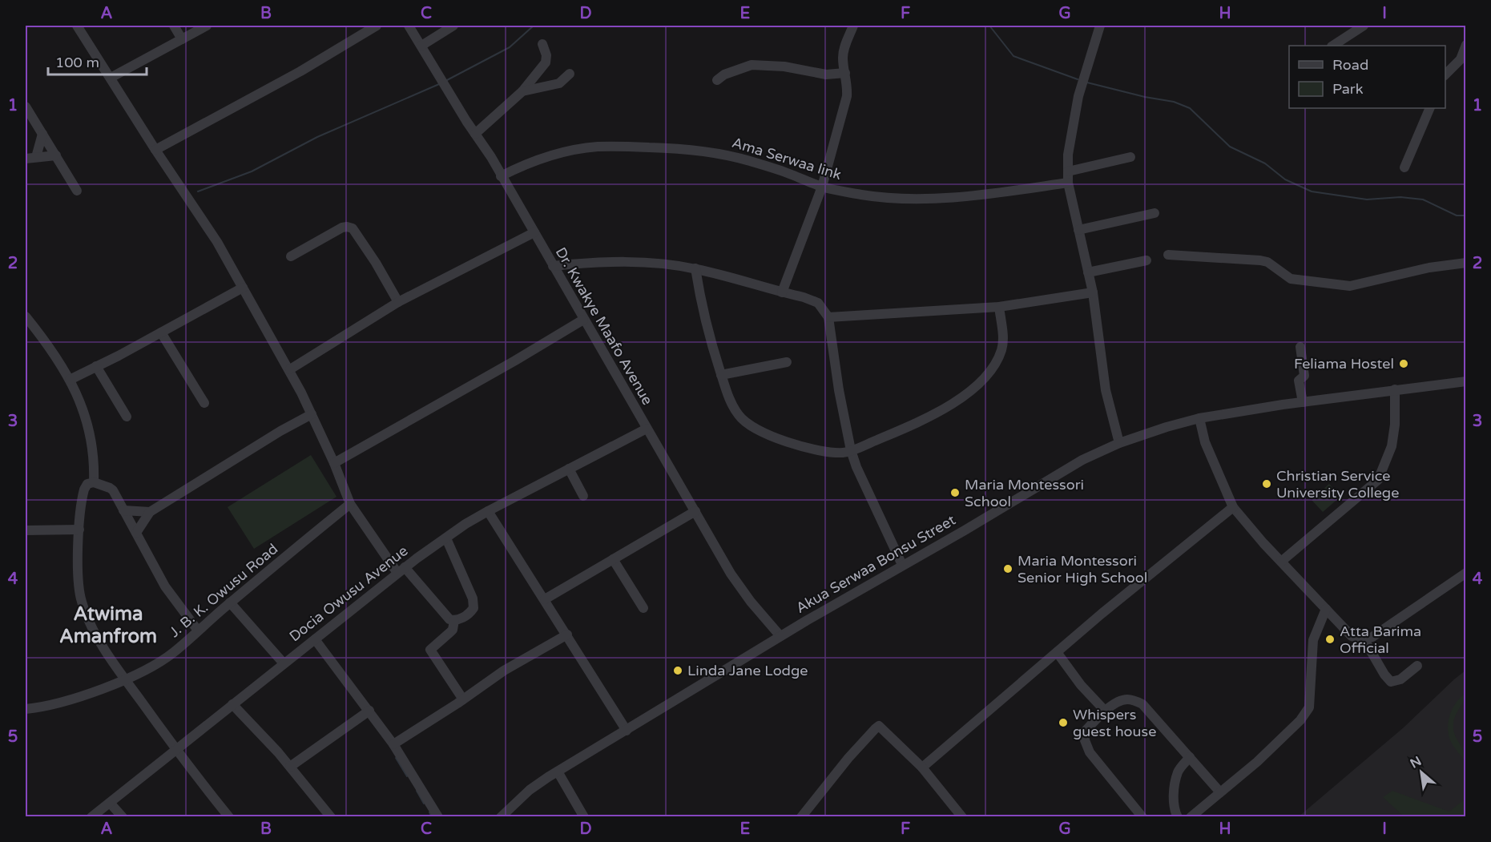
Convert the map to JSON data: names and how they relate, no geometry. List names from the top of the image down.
{
  "streets": {
    "street": [
      "Ama Serwaa link",
      "Dr. Kwakye Maafo Avenue",
      "Akua Serwaa Bonsu Street",
      "J. B. K. Owusu Road",
      "Docia Owusu Avenue"
    ]
  },
  "crossings": [
    ["Ama Serwaa link", "Dr. Kwakye Maafo Avenue"],
    ["Dr. Kwakye Maafo Avenue", "Akua Serwaa Bonsu Street"],
    ["Dr. Kwakye Maafo Avenue", "Docia Owusu Avenue"]
  ],
  "districts": ["Atwima Amanfrom"],
  "places": [
    "Feliama Hostel",
    "Christian Service University College",
    "Maria Montessori School",
    "Maria Montessori Senior High School",
    "Atta Barima Official",
    "Linda Jane Lodge",
    "Whispers guest house"
  ],
  "legend": ["Road", "Park"],
  "scale_bar": "100 m",
  "north": "top left",
  "grid": {
    "columns": [
      "A",
      "B",
      "C",
      "D",
      "E",
      "F",
      "G",
      "H",
      "I"
    ],
    "rows": [
      "1",
      "2",
      "3",
      "4",
      "5"
    ]
  }
}
